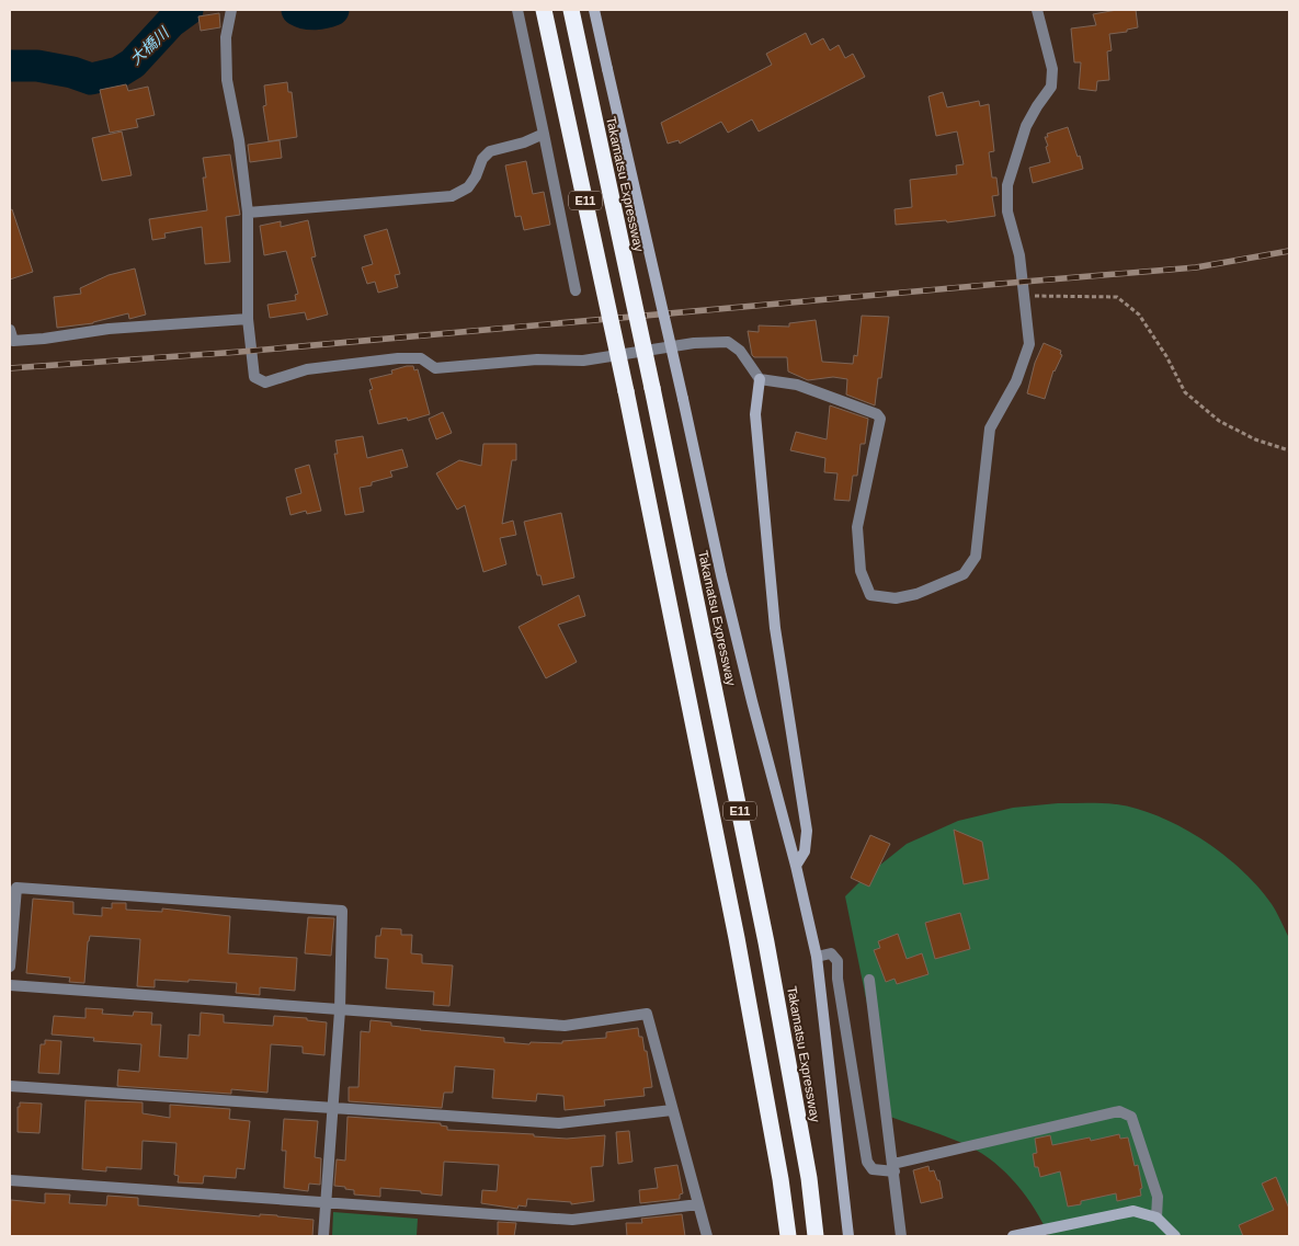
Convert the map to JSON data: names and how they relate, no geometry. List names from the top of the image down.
{
  "streets": {
    "highway": ["Takamatsu Expressway", "E11"]
  },
  "water": ["大橋川"]
}
